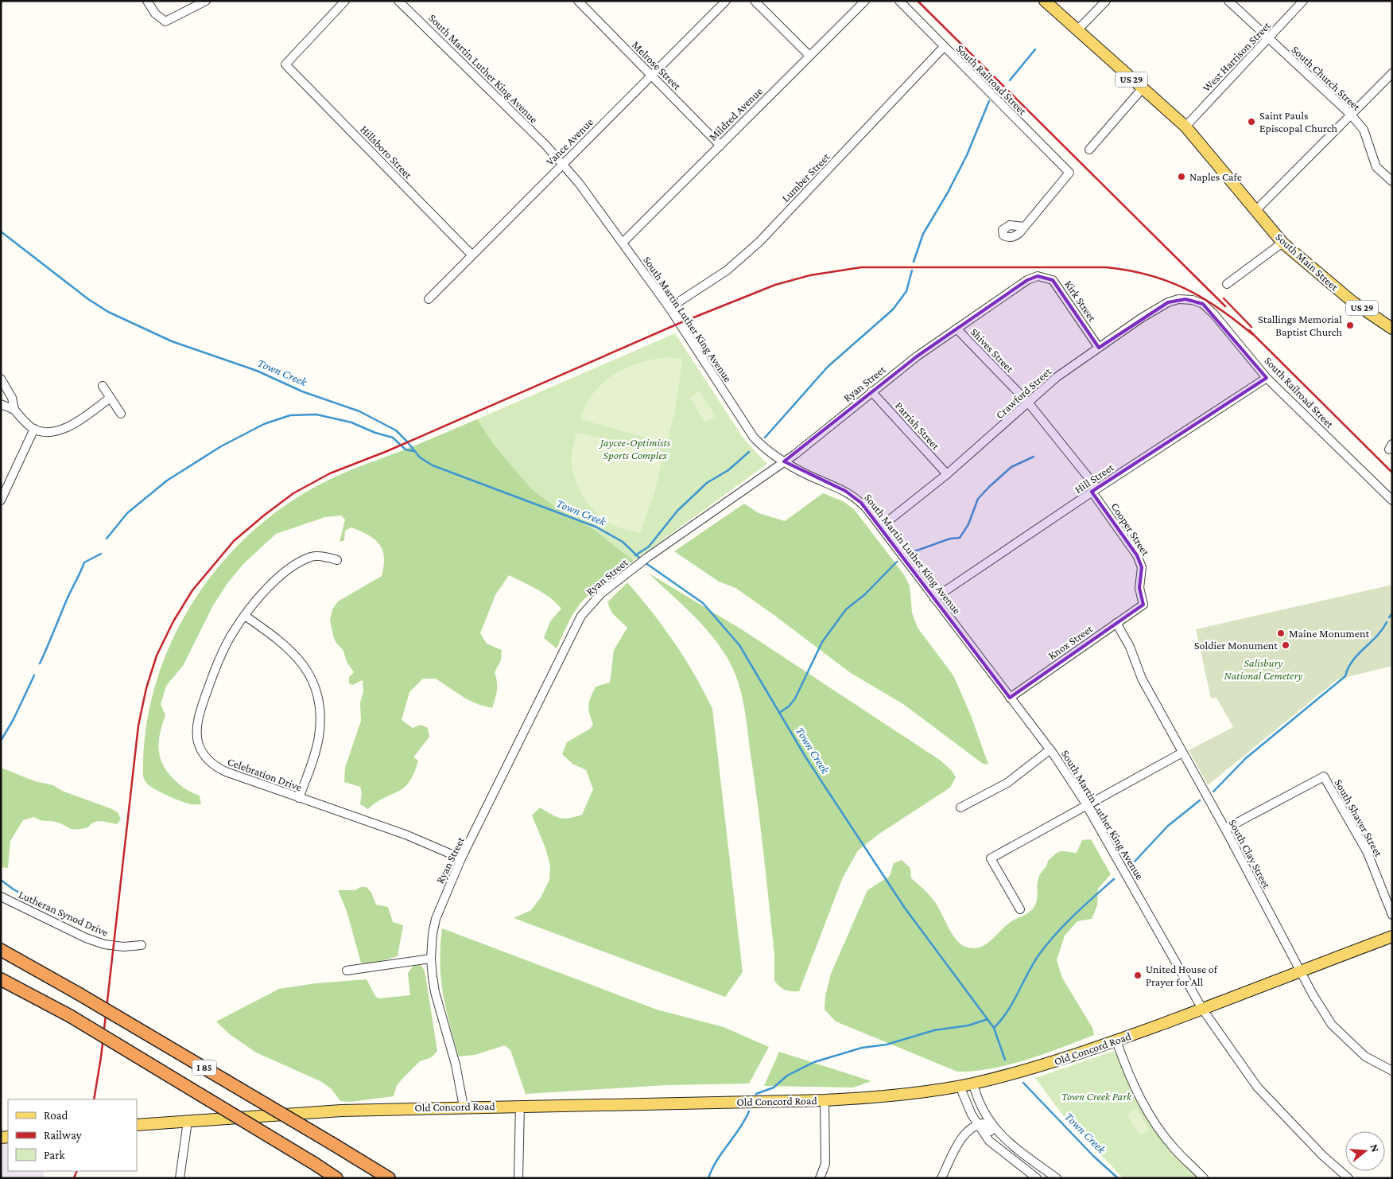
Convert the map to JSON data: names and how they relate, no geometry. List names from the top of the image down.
{
  "streets": {
    "highway": ["I 85"],
    "main road": ["US 29", "South Main Street", "Old Concord Road"],
    "street": [
      "West Harrison Street",
      "Melrose Street",
      "South Martin Luther King Avenue",
      "South Church Street",
      "South Railroad Street",
      "Mildred Avenue",
      "Vance Avenue",
      "Hillsboro Street",
      "Lumber Street",
      "Kirk Street",
      "Shives Street",
      "Ryan Street",
      "Crawford Street",
      "Parrish Street",
      "Hill Street",
      "Cooper Street",
      "Knox Street",
      "Celebration Drive",
      "South Shaver Street",
      "South Clay Street",
      "Lutheran Synod Drive"
    ]
  },
  "crossings": [
    ["West Harrison Street", "South Church Street"],
    ["West Harrison Street", "South Main Street"],
    ["Melrose Street", "Mildred Avenue"],
    ["Melrose Street", "Vance Avenue"],
    ["South Martin Luther King Avenue", "Mildred Avenue"],
    ["South Martin Luther King Avenue", "Vance Avenue"],
    ["South Martin Luther King Avenue", "Lumber Street"],
    ["South Martin Luther King Avenue", "Ryan Street"],
    ["South Martin Luther King Avenue", "Crawford Street"],
    ["South Martin Luther King Avenue", "Hill Street"],
    ["South Martin Luther King Avenue", "Knox Street"],
    ["South Martin Luther King Avenue", "Old Concord Road"],
    ["South Railroad Street", "Lumber Street"],
    ["South Railroad Street", "Crawford Street"],
    ["South Railroad Street", "Hill Street"],
    ["Vance Avenue", "Hillsboro Street"],
    ["Kirk Street", "Ryan Street"],
    ["Kirk Street", "Crawford Street"],
    ["Shives Street", "Ryan Street"],
    ["Shives Street", "Crawford Street"],
    ["Shives Street", "Cooper Street"],
    ["Ryan Street", "Parrish Street"],
    ["Ryan Street", "Celebration Drive"],
    ["Ryan Street", "Old Concord Road"],
    ["Crawford Street", "Parrish Street"],
    ["Crawford Street", "Cooper Street"],
    ["Hill Street", "Cooper Street"],
    ["Cooper Street", "Knox Street"],
    ["Knox Street", "South Clay Street"],
    ["South Shaver Street", "South Clay Street"],
    ["South Clay Street", "Old Concord Road"]
  ],
  "water": ["Town Creek"],
  "parks": ["Jaycee-Optimists Sports Complex", "Salisbury National Cemetery", "Town Creek Park"],
  "places": [
    "Saint Pauls Episcopal Church",
    "Naples Cafe",
    "Stallings Memorial Baptist Church",
    "Maine Monument",
    "Soldier Monument",
    "United House of Prayer for All"
  ],
  "legend": ["Road", "Railway", "Park"],
  "north": "right"
}
